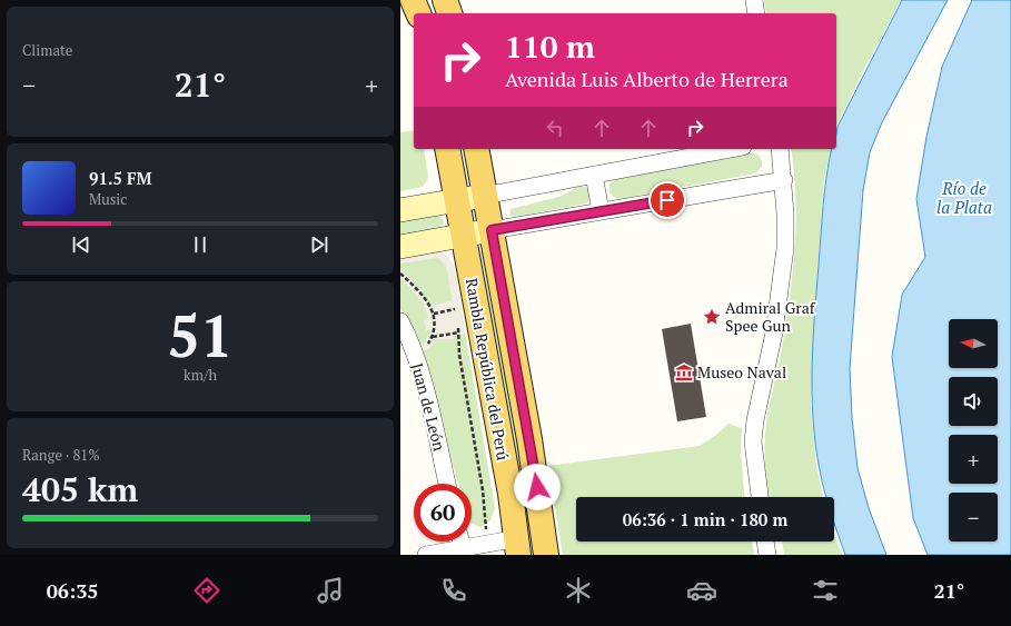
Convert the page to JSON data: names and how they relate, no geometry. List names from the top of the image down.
{
  "streets": {
    "main road": ["Rambla República del Perú"],
    "street": ["Juan de León"]
  },
  "water": ["Río de la Plata"],
  "places": {
    "place": ["Admiral Graf Spee Gun"],
    "museum": ["Museo Naval"]
  },
  "north": "left",
  "page": {
    "tile": [
      "Climate",
      ["51", "km/h"],
      ["Range · 81%", "405 km"]
    ],
    "turn": ["110 m", "Avenida Luis Alberto de Herrera"],
    "heat": ["−", "21°", "+"],
    "song": ["91.5 FM", "Music"],
    "map_buttons": ["+", "−"],
    "limit": "60",
    "trip": "06:36 · 1 min · 180 m",
    "tabs": ["06:35", "21°"]
  }
}
